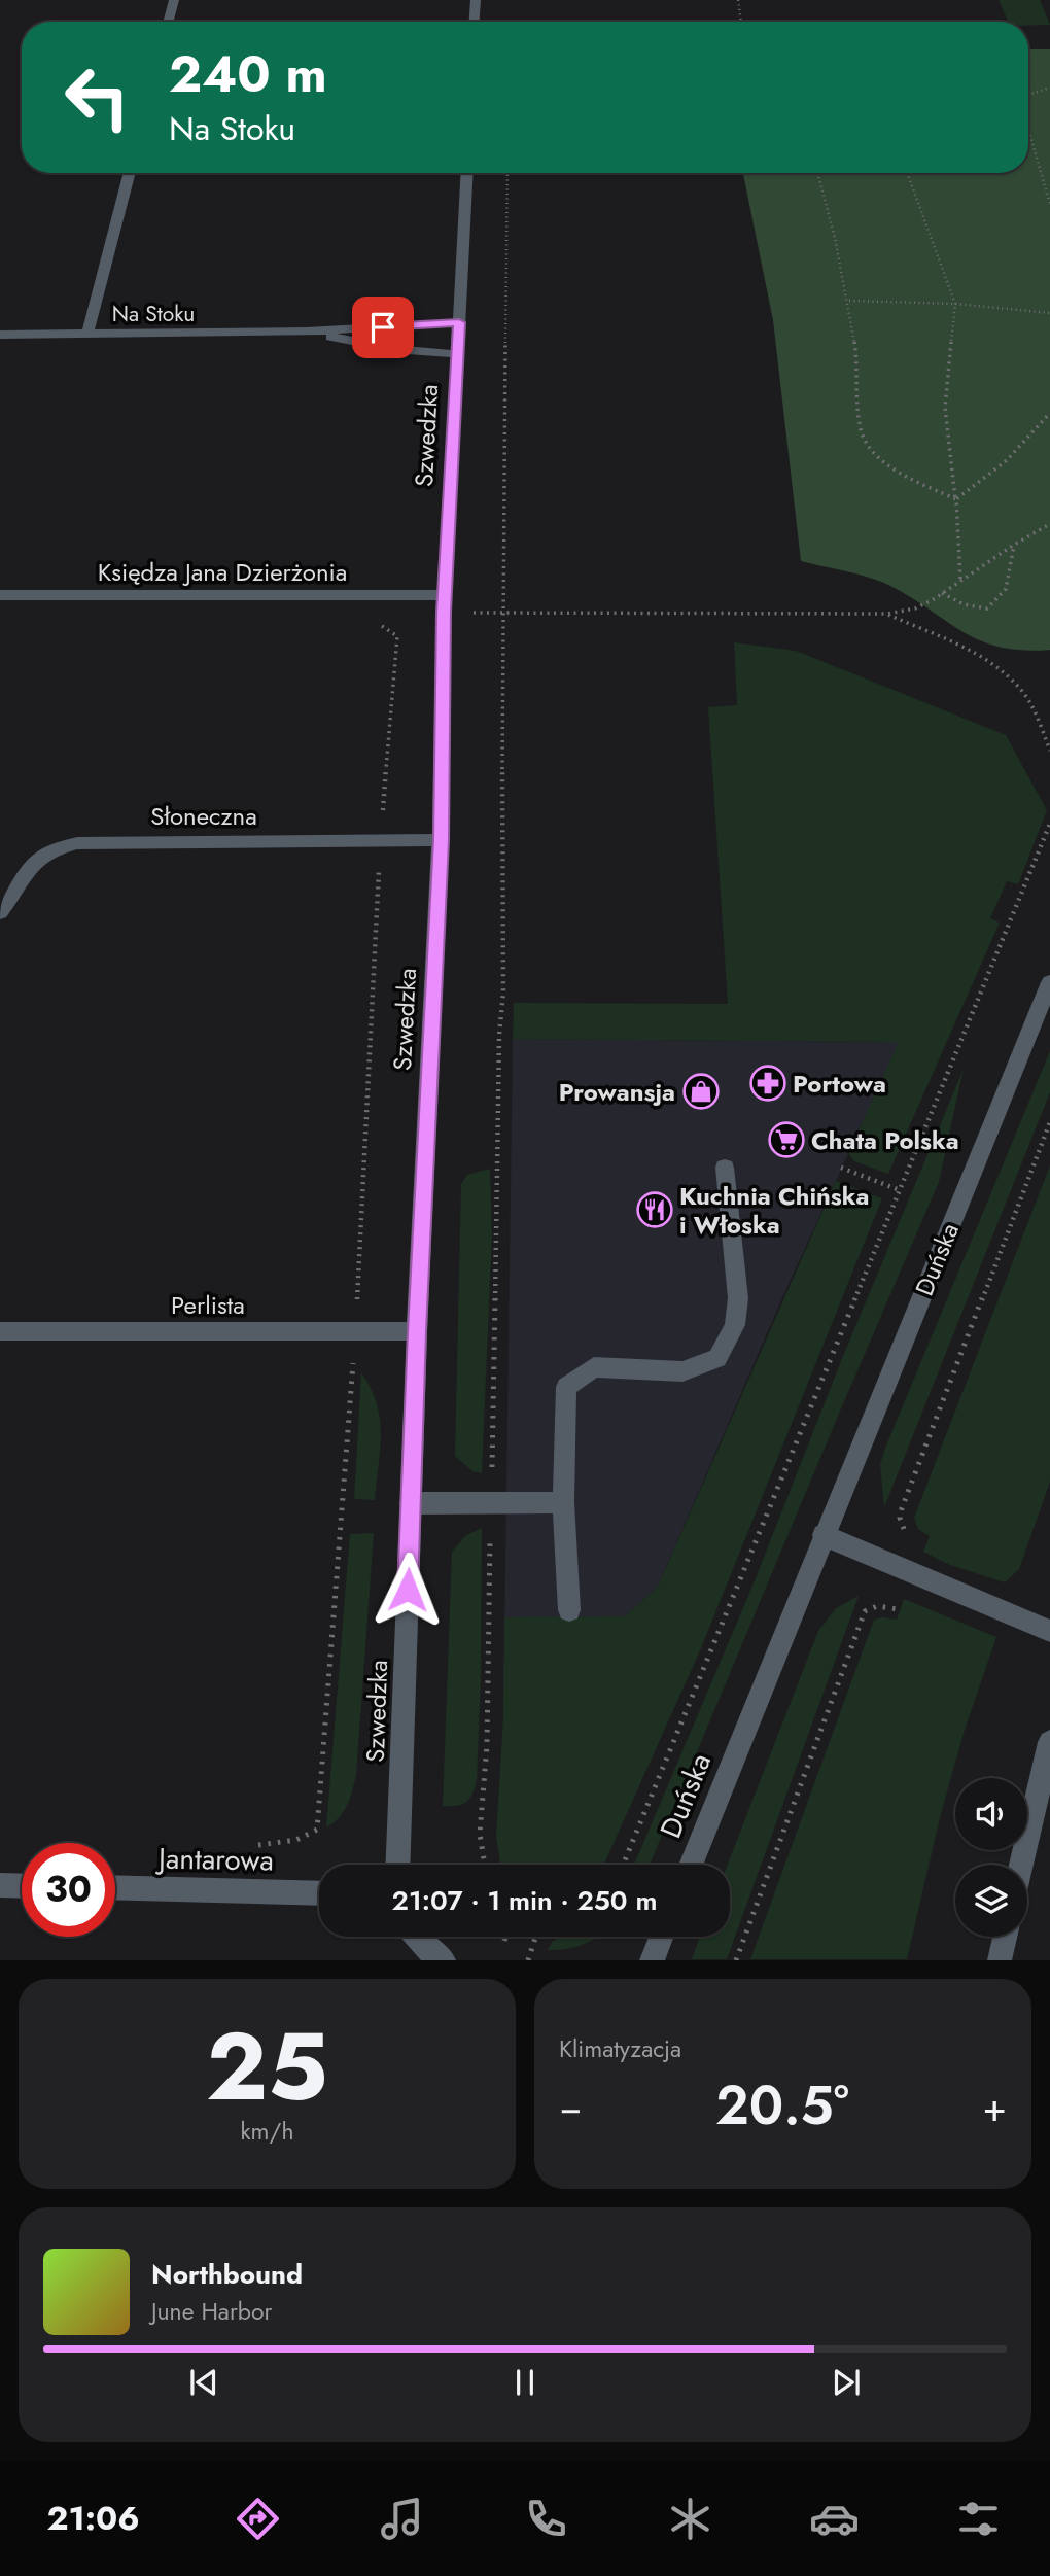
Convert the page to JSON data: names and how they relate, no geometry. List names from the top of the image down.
{
  "streets": {
    "street": [
      "Na Stoku",
      "Szwedzka",
      "Księdza Jana Dzierżonia",
      "Słoneczna",
      "Duńska",
      "Perlista",
      "Jantarowa"
    ]
  },
  "crossings": [
    ["Na Stoku", "Szwedzka"],
    ["Szwedzka", "Księdza Jana Dzierżonia"],
    ["Szwedzka", "Słoneczna"],
    ["Szwedzka", "Perlista"]
  ],
  "places": {
    "pharmacy": ["Portowa"],
    "shop": ["Prowansja"],
    "supermarket": ["Chata Polska"],
    "restaurant": ["Kuchnia Chińska i Włoska"]
  },
  "page": {
    "turn": ["240 m", "Na Stoku"],
    "limit": "30",
    "trip": "21:07 · 1 min · 250 m",
    "tile": [
      ["25", "km/h"],
      "Klimatyzacja"
    ],
    "heat": ["−", "20.5°", "+"],
    "song": ["Northbound", "June Harbor"],
    "tabs": "21:06"
  }
}
